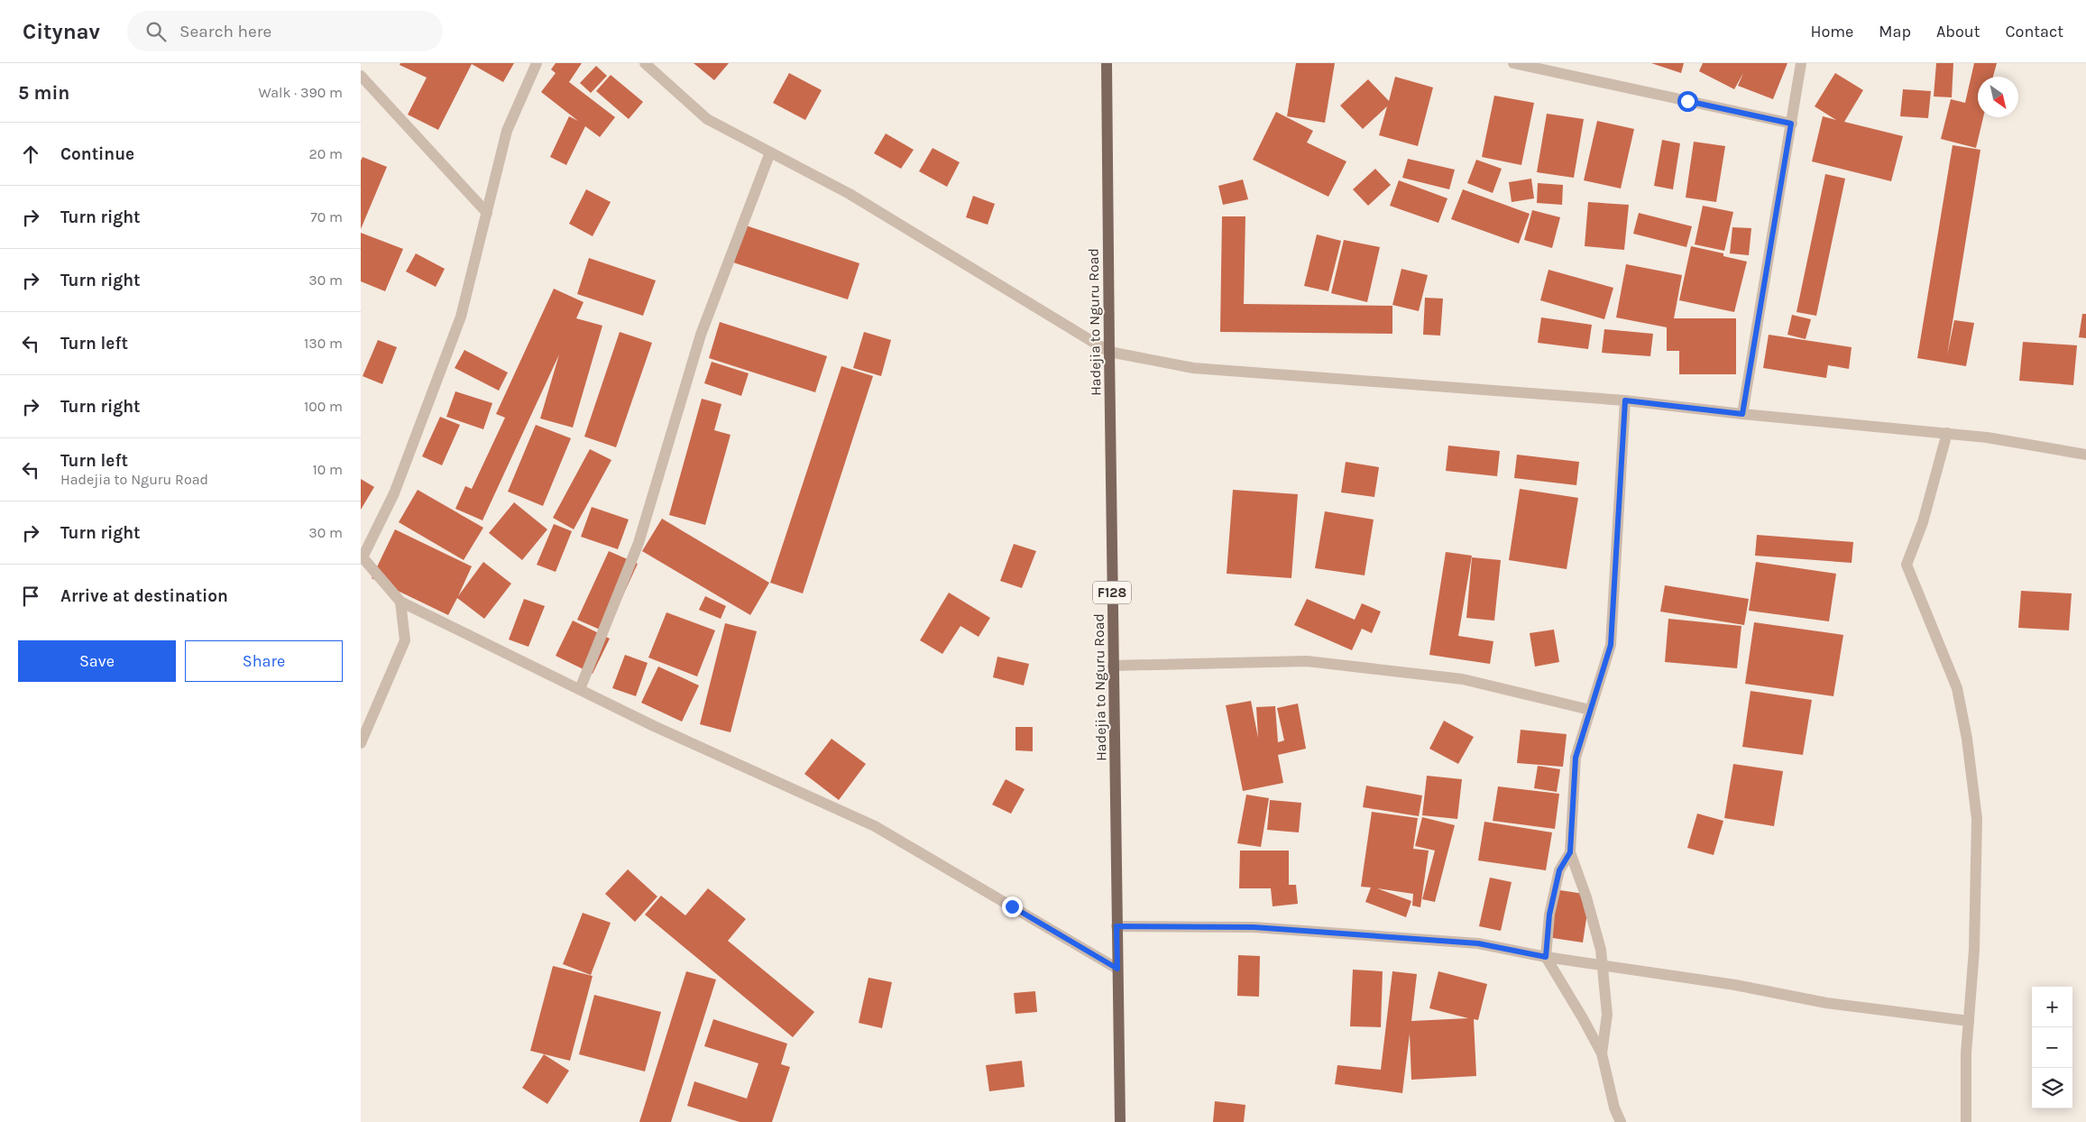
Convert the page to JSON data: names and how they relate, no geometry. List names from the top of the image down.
{
  "streets": {
    "main road": ["Hadejia to Nguru Road", "F128"]
  },
  "north": "bottom right",
  "page": {
    "header": "Citynav",
    "search": "Search here",
    "nav": [
      "Home",
      "Map",
      "About",
      "Contact"
    ],
    "heading": ["5 min", "Walk · 390 m"],
    "list": [
      ["Continue", "20 m"],
      ["Turn right", "70 m"],
      ["Turn right", "30 m"],
      ["Turn left", "130 m"],
      ["Turn right", "100 m"],
      ["Turn left", "Hadejia to Nguru Road", "10 m"],
      ["Turn right", "30 m"],
      "Arrive at destination"
    ],
    "buttons": ["Save", "Share"],
    "map_buttons": ["+", "−"]
  }
}
